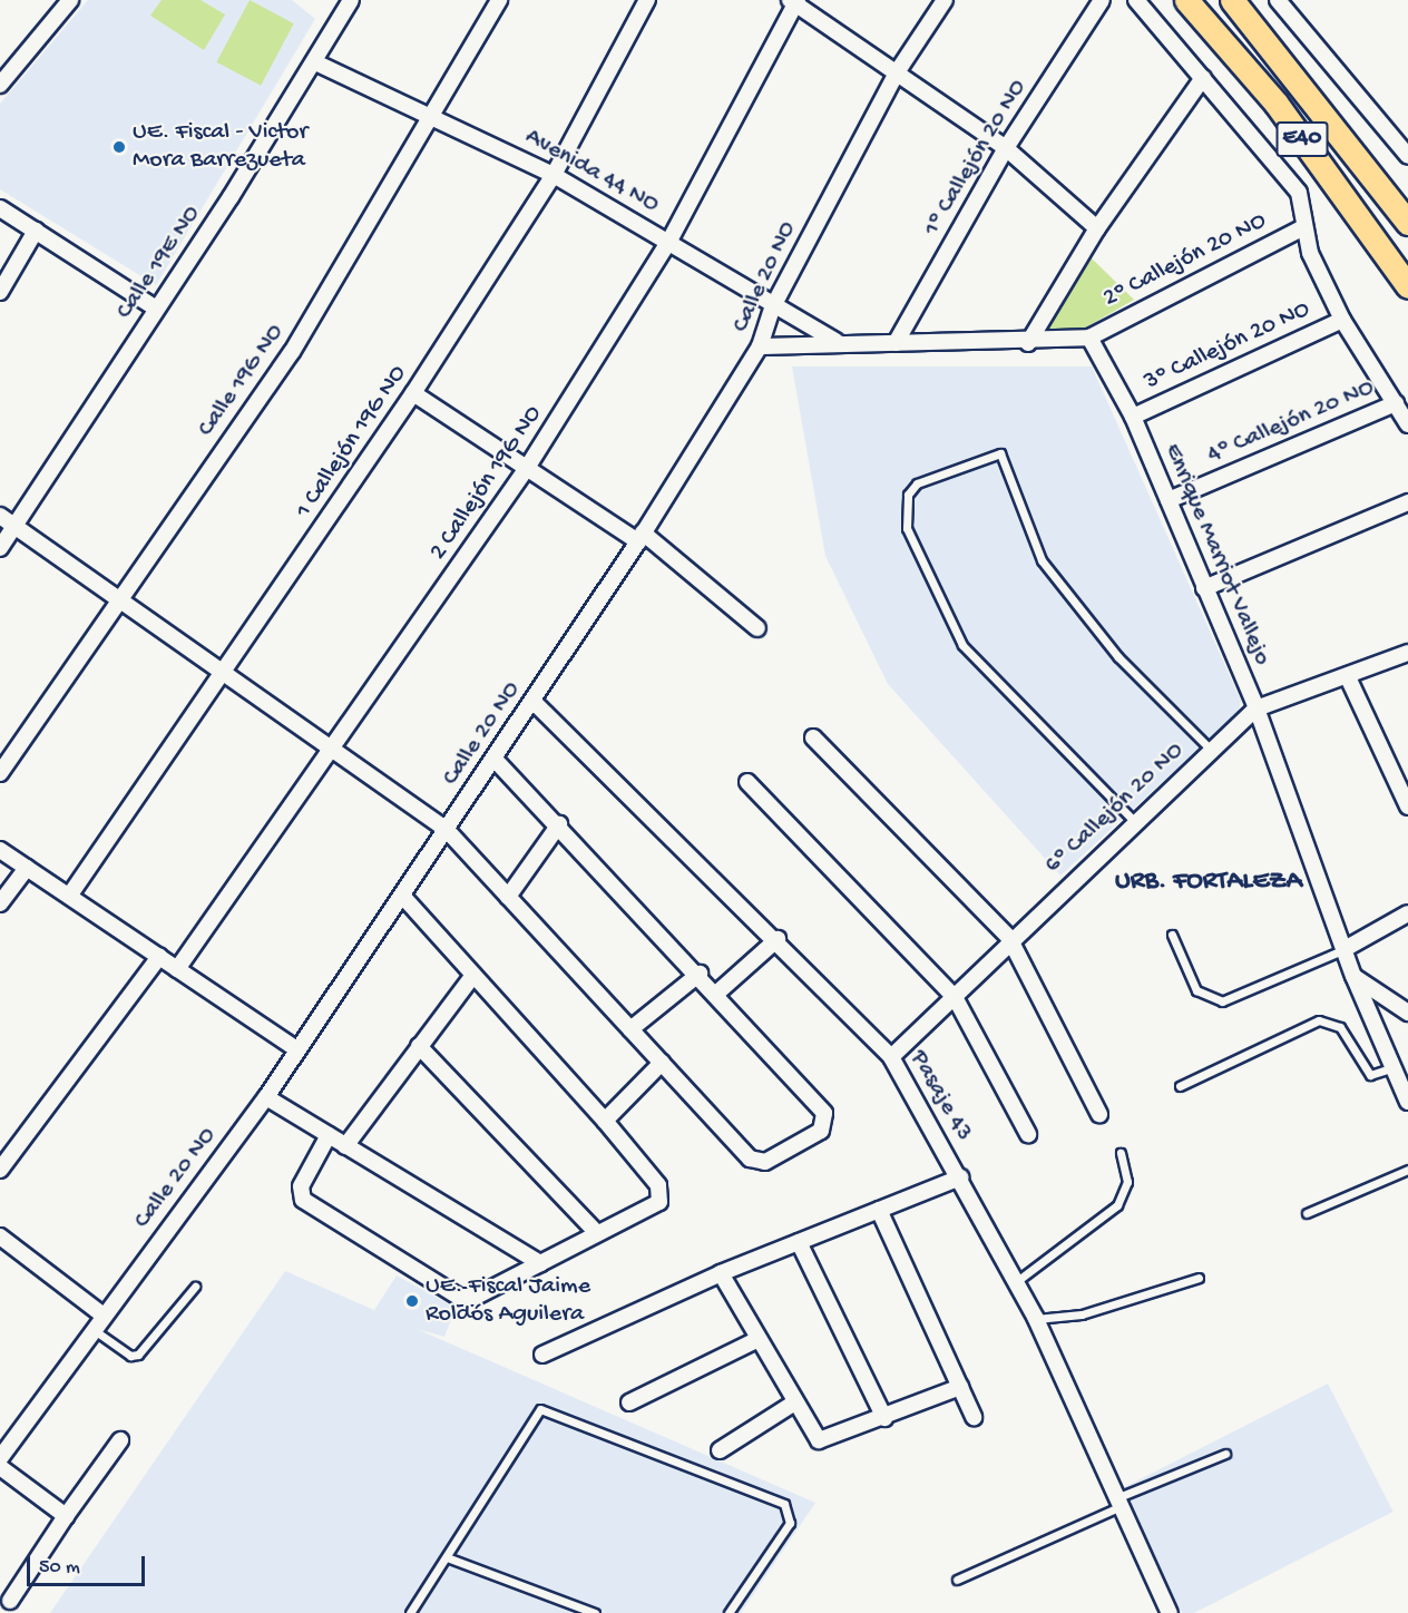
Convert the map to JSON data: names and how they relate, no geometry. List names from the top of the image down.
{
  "streets": {
    "highway": ["E40"],
    "street": [
      "1º Callejón 20 NO",
      "Avenida 44 NO",
      "2º Callejón 20 NO",
      "Calle 19E NO",
      "Calle 20 NO",
      "3º Callejón 20 NO",
      "Calle 19G NO",
      "4º Callejón 20 NO",
      "1 Callejón 19G NO",
      "2 Callejón 19G NO",
      "Enrique Marriot Vallejo",
      "6º Callejón 20 NO",
      "Pasaje 43"
    ]
  },
  "crossings": [
    ["Avenida 44 NO", "Calle 19E NO"],
    ["Avenida 44 NO", "Calle 20 NO"],
    ["Avenida 44 NO", "Calle 19G NO"],
    ["Avenida 44 NO", "1 Callejón 19G NO"],
    ["Avenida 44 NO", "2 Callejón 19G NO"],
    ["2º Callejón 20 NO", "Enrique Marriot Vallejo"],
    ["Calle 20 NO", "Pasaje 43"],
    ["3º Callejón 20 NO", "Enrique Marriot Vallejo"],
    ["4º Callejón 20 NO", "Enrique Marriot Vallejo"],
    ["Enrique Marriot Vallejo", "6º Callejón 20 NO"],
    ["6º Callejón 20 NO", "Pasaje 43"]
  ],
  "districts": ["URB. FORTALEZA"],
  "places": ["UE. Fiscal - Victor Mora Barrezueta", "UE. Fiscal Jaime Roldós Aguilera"],
  "scale_bar": "50 m"
}
